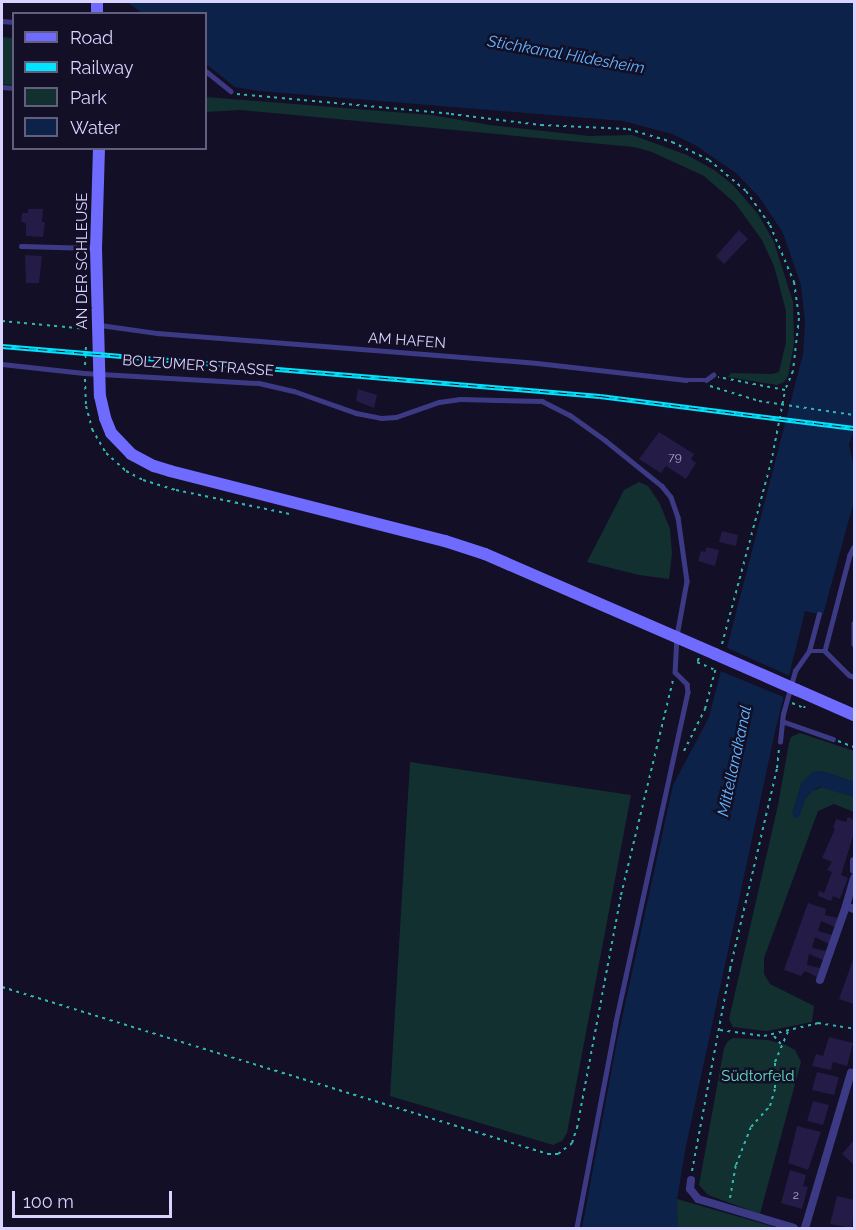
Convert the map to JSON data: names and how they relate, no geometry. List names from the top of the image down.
{
  "streets": {
    "main road": ["AN DER SCHLEUSE"],
    "lane": ["AM HAFEN", "BOLZUMER STRASSE"]
  },
  "crossings": [
    ["AN DER SCHLEUSE", "AM HAFEN"],
    ["AN DER SCHLEUSE", "BOLZUMER STRASSE"]
  ],
  "water": ["Stichkanal Hildesheim", "Mittellandkanal"],
  "parks": ["Südtorfeld"],
  "house_numbers": ["79", "2"],
  "legend": [
    "Road",
    "Railway",
    "Park",
    "Water"
  ],
  "scale_bar": "100 m"
}
